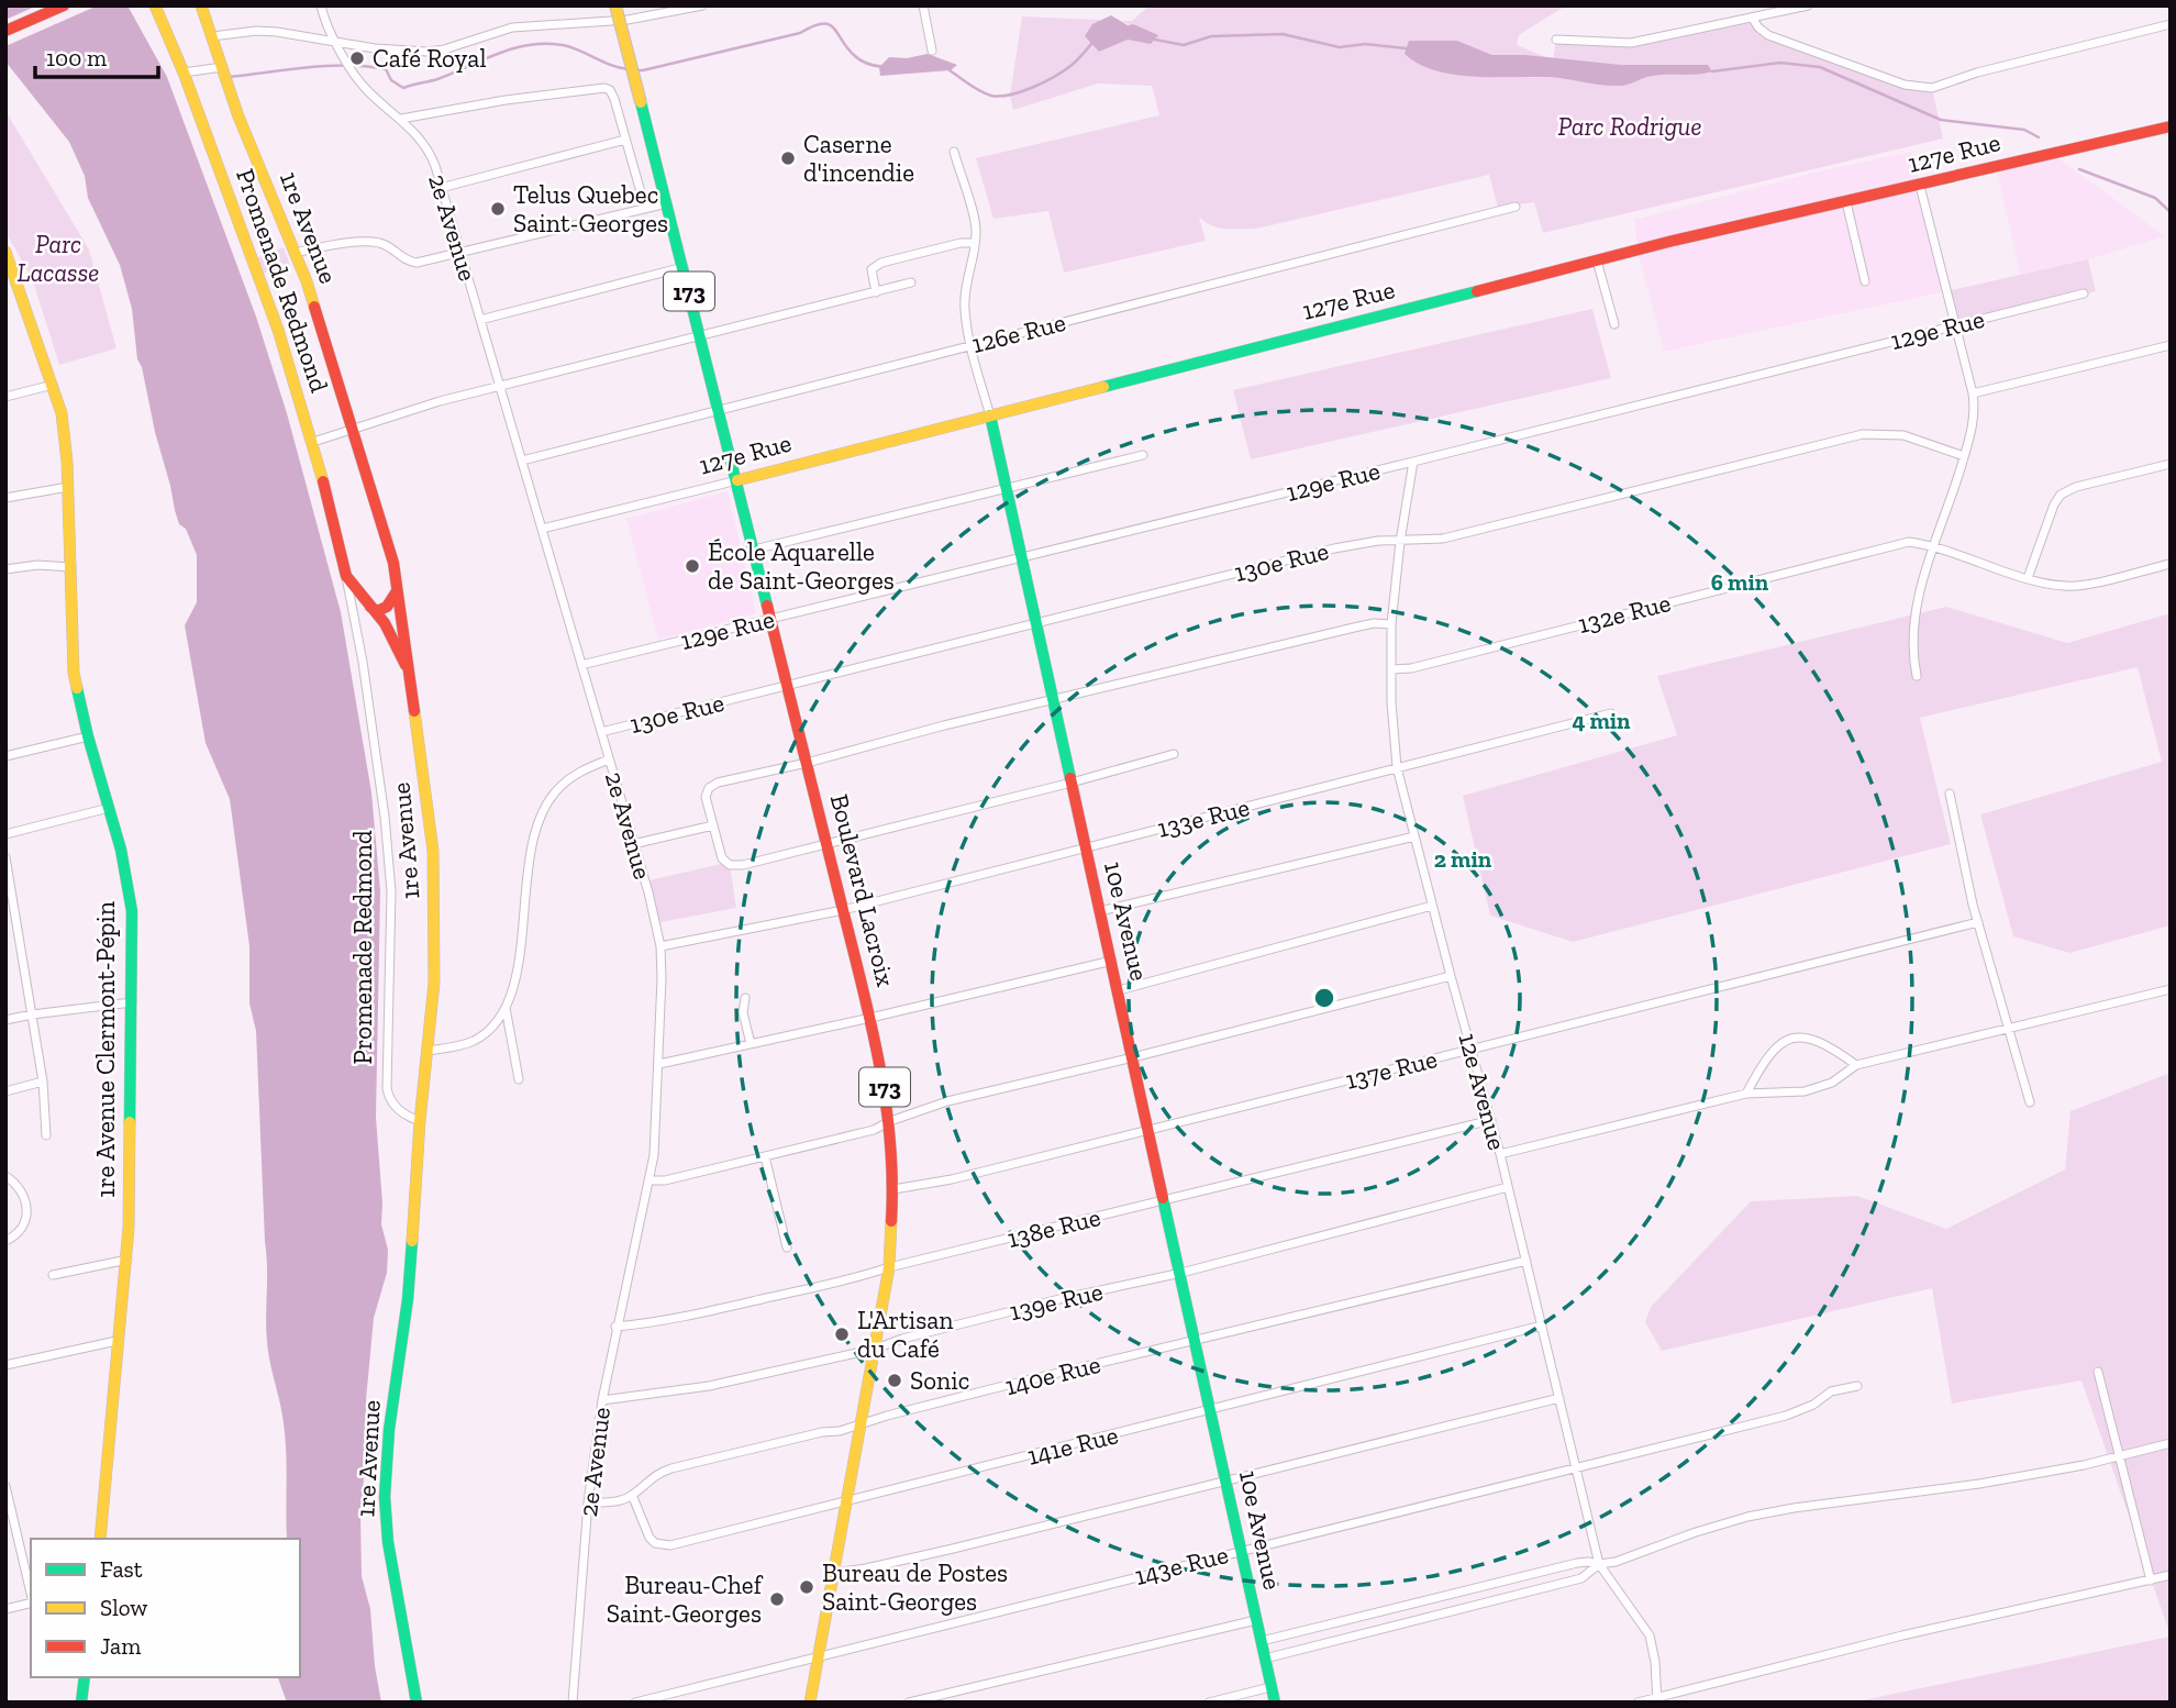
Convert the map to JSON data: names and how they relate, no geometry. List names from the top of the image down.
{
  "streets": {
    "street": [
      "127e Rue",
      "1re Avenue",
      "2e Avenue",
      "Promenade Redmond",
      "173",
      "129e Rue",
      "126e Rue",
      "130e Rue",
      "132e Rue",
      "133e Rue",
      "Boulevard Lacroix",
      "10e Avenue",
      "1re Avenue Clermont-Pépin",
      "137e Rue",
      "12e Avenue",
      "138e Rue",
      "139e Rue",
      "140e Rue",
      "141e Rue",
      "143e Rue"
    ]
  },
  "crossings": [
    ["127e Rue", "2e Avenue"],
    ["127e Rue", "Boulevard Lacroix"],
    ["127e Rue", "10e Avenue"],
    ["1re Avenue", "Promenade Redmond"],
    ["1re Avenue", "130e Rue"],
    ["2e Avenue", "129e Rue"],
    ["2e Avenue", "126e Rue"],
    ["2e Avenue", "130e Rue"],
    ["2e Avenue", "133e Rue"],
    ["2e Avenue", "138e Rue"],
    ["2e Avenue", "139e Rue"],
    ["2e Avenue", "140e Rue"],
    ["129e Rue", "Boulevard Lacroix"],
    ["129e Rue", "10e Avenue"],
    ["129e Rue", "12e Avenue"],
    ["126e Rue", "Boulevard Lacroix"],
    ["126e Rue", "10e Avenue"],
    ["130e Rue", "Boulevard Lacroix"],
    ["130e Rue", "10e Avenue"],
    ["130e Rue", "12e Avenue"],
    ["132e Rue", "12e Avenue"],
    ["133e Rue", "Boulevard Lacroix"],
    ["133e Rue", "10e Avenue"],
    ["133e Rue", "12e Avenue"],
    ["Boulevard Lacroix", "137e Rue"],
    ["Boulevard Lacroix", "138e Rue"],
    ["Boulevard Lacroix", "139e Rue"],
    ["Boulevard Lacroix", "140e Rue"],
    ["Boulevard Lacroix", "141e Rue"],
    ["Boulevard Lacroix", "143e Rue"],
    ["10e Avenue", "137e Rue"],
    ["10e Avenue", "138e Rue"],
    ["10e Avenue", "139e Rue"],
    ["10e Avenue", "140e Rue"],
    ["10e Avenue", "141e Rue"],
    ["10e Avenue", "143e Rue"],
    ["137e Rue", "12e Avenue"],
    ["12e Avenue", "138e Rue"],
    ["12e Avenue", "139e Rue"],
    ["12e Avenue", "140e Rue"],
    ["12e Avenue", "141e Rue"],
    ["12e Avenue", "143e Rue"],
    ["140e Rue", "141e Rue"]
  ],
  "parks": ["Parc Rodrigue", "Parc Lacasse"],
  "places": [
    "Café Royal",
    "Caserne d'incendie",
    "Telus Quebec Saint-Georges",
    "École Aquarelle de Saint-Georges",
    "L'Artisan du Café",
    "Sonic",
    "Bureau de Postes Saint-Georges",
    "Bureau-Chef Saint-Georges"
  ],
  "legend": ["Fast", "Slow", "Jam"],
  "scale_bar": "100 m",
  "rings": ["6 min", "4 min", "2 min"]
}
